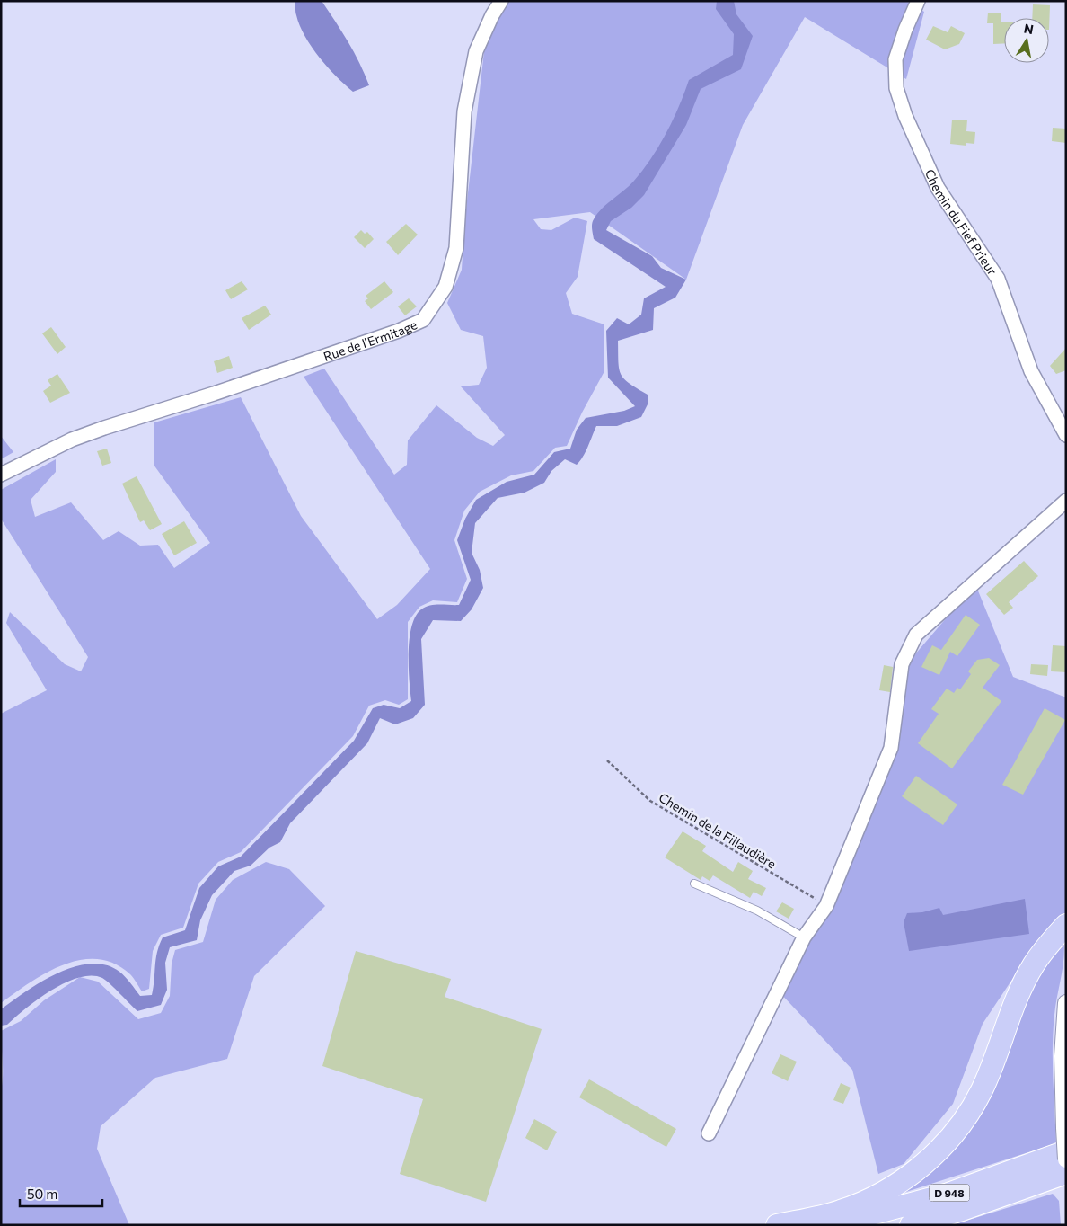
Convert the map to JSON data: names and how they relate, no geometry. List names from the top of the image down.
{
  "streets": {
    "highway": ["D 948"],
    "street": ["Chemin du Fief Prieur", "Rue de l'Ermitage"],
    "path": ["Chemin de la Fillaudière"]
  },
  "scale_bar": "50 m",
  "north": "top"
}
